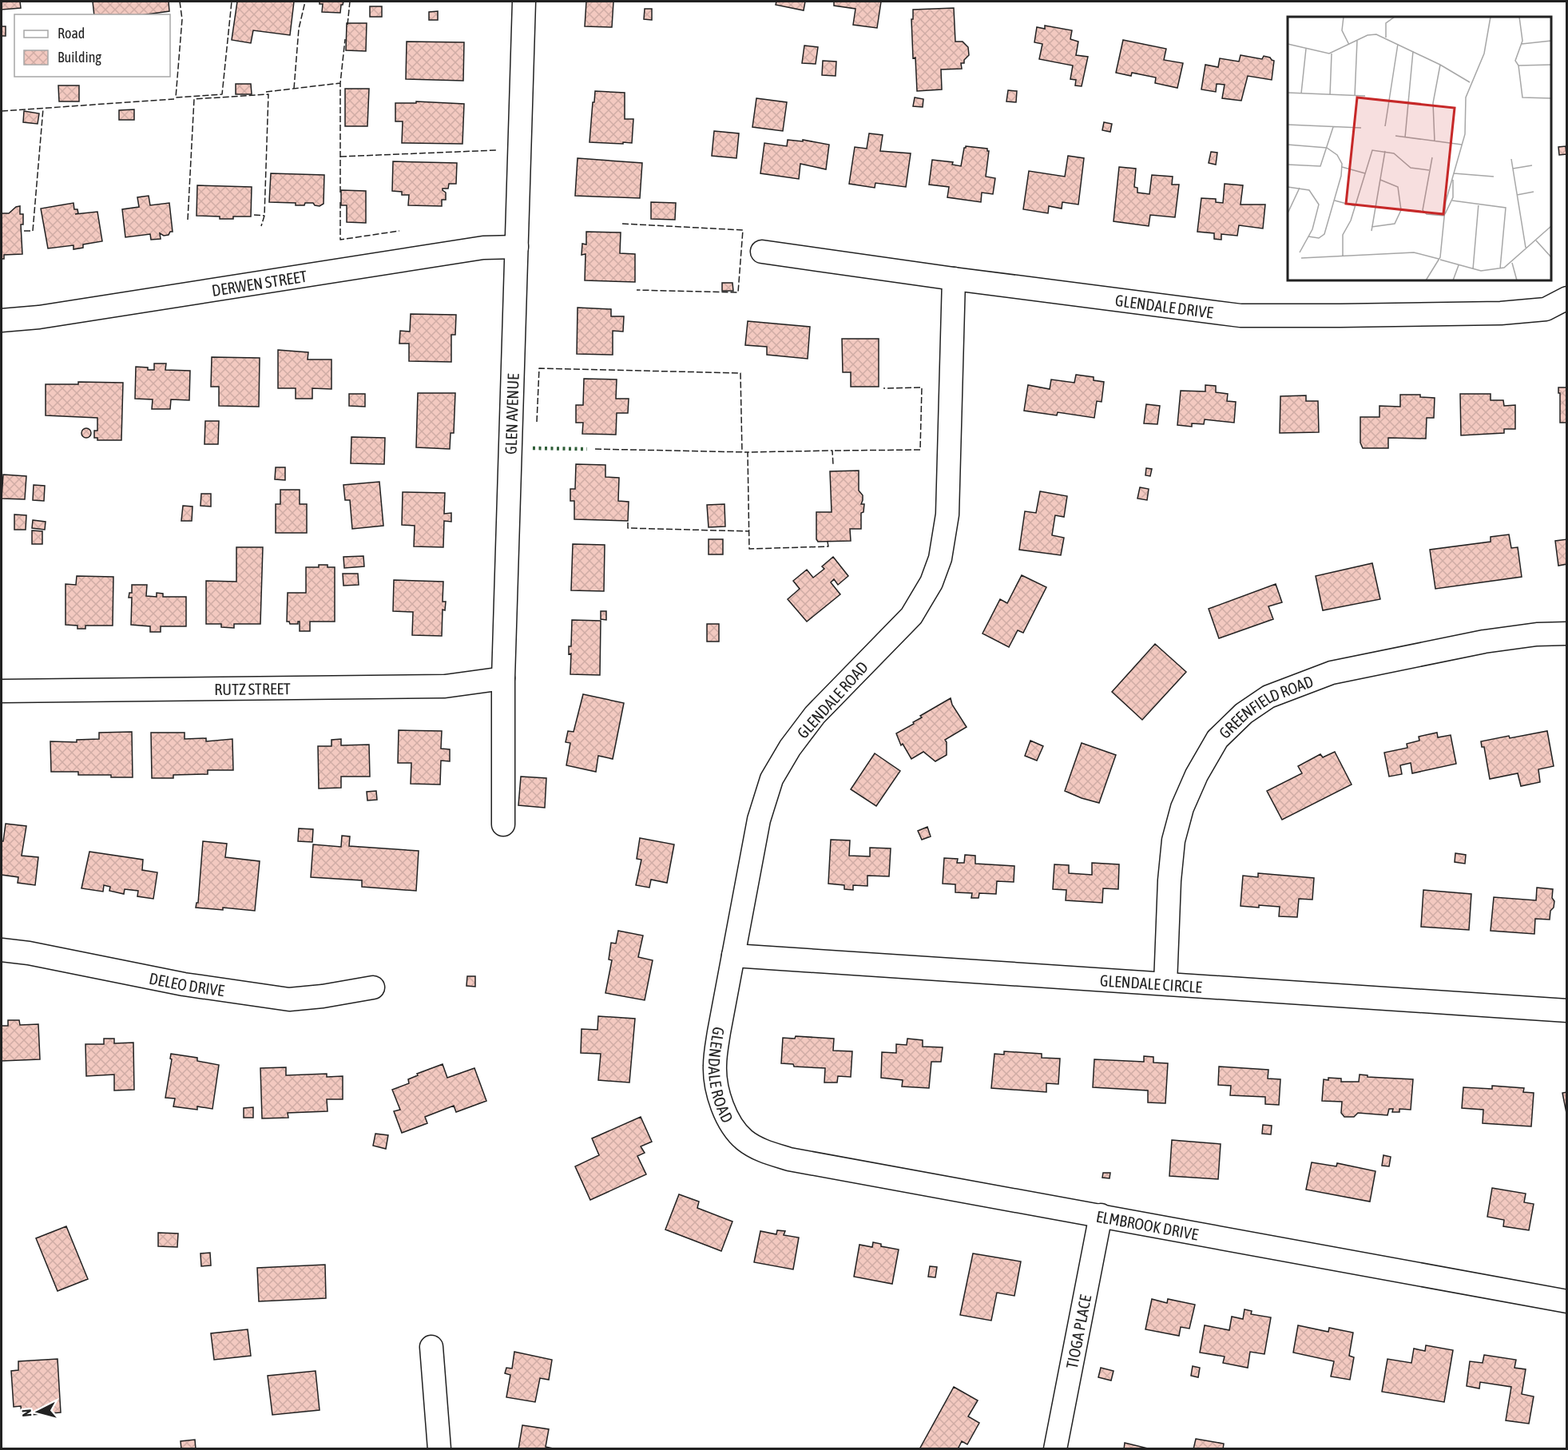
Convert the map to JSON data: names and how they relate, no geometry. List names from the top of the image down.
{
  "streets": {
    "street": [
      "DERWEN STREET",
      "GLENDALE DRIVE",
      "GLEN AVENUE",
      "RUTZ STREET",
      "GLENDALE ROAD",
      "GREENFIELD ROAD",
      "GLENDALE CIRCLE",
      "DELEO DRIVE",
      "ELMBROOK DRIVE",
      "TIOGA PLACE"
    ]
  },
  "crossings": [
    ["DERWEN STREET", "GLEN AVENUE"],
    ["GLENDALE DRIVE", "GLENDALE ROAD"],
    ["GLEN AVENUE", "RUTZ STREET"],
    ["GLENDALE ROAD", "GLENDALE CIRCLE"],
    ["GLENDALE ROAD", "ELMBROOK DRIVE"],
    ["GREENFIELD ROAD", "GLENDALE CIRCLE"],
    ["ELMBROOK DRIVE", "TIOGA PLACE"]
  ],
  "legend": ["Road", "Building"],
  "north": "left"
}
